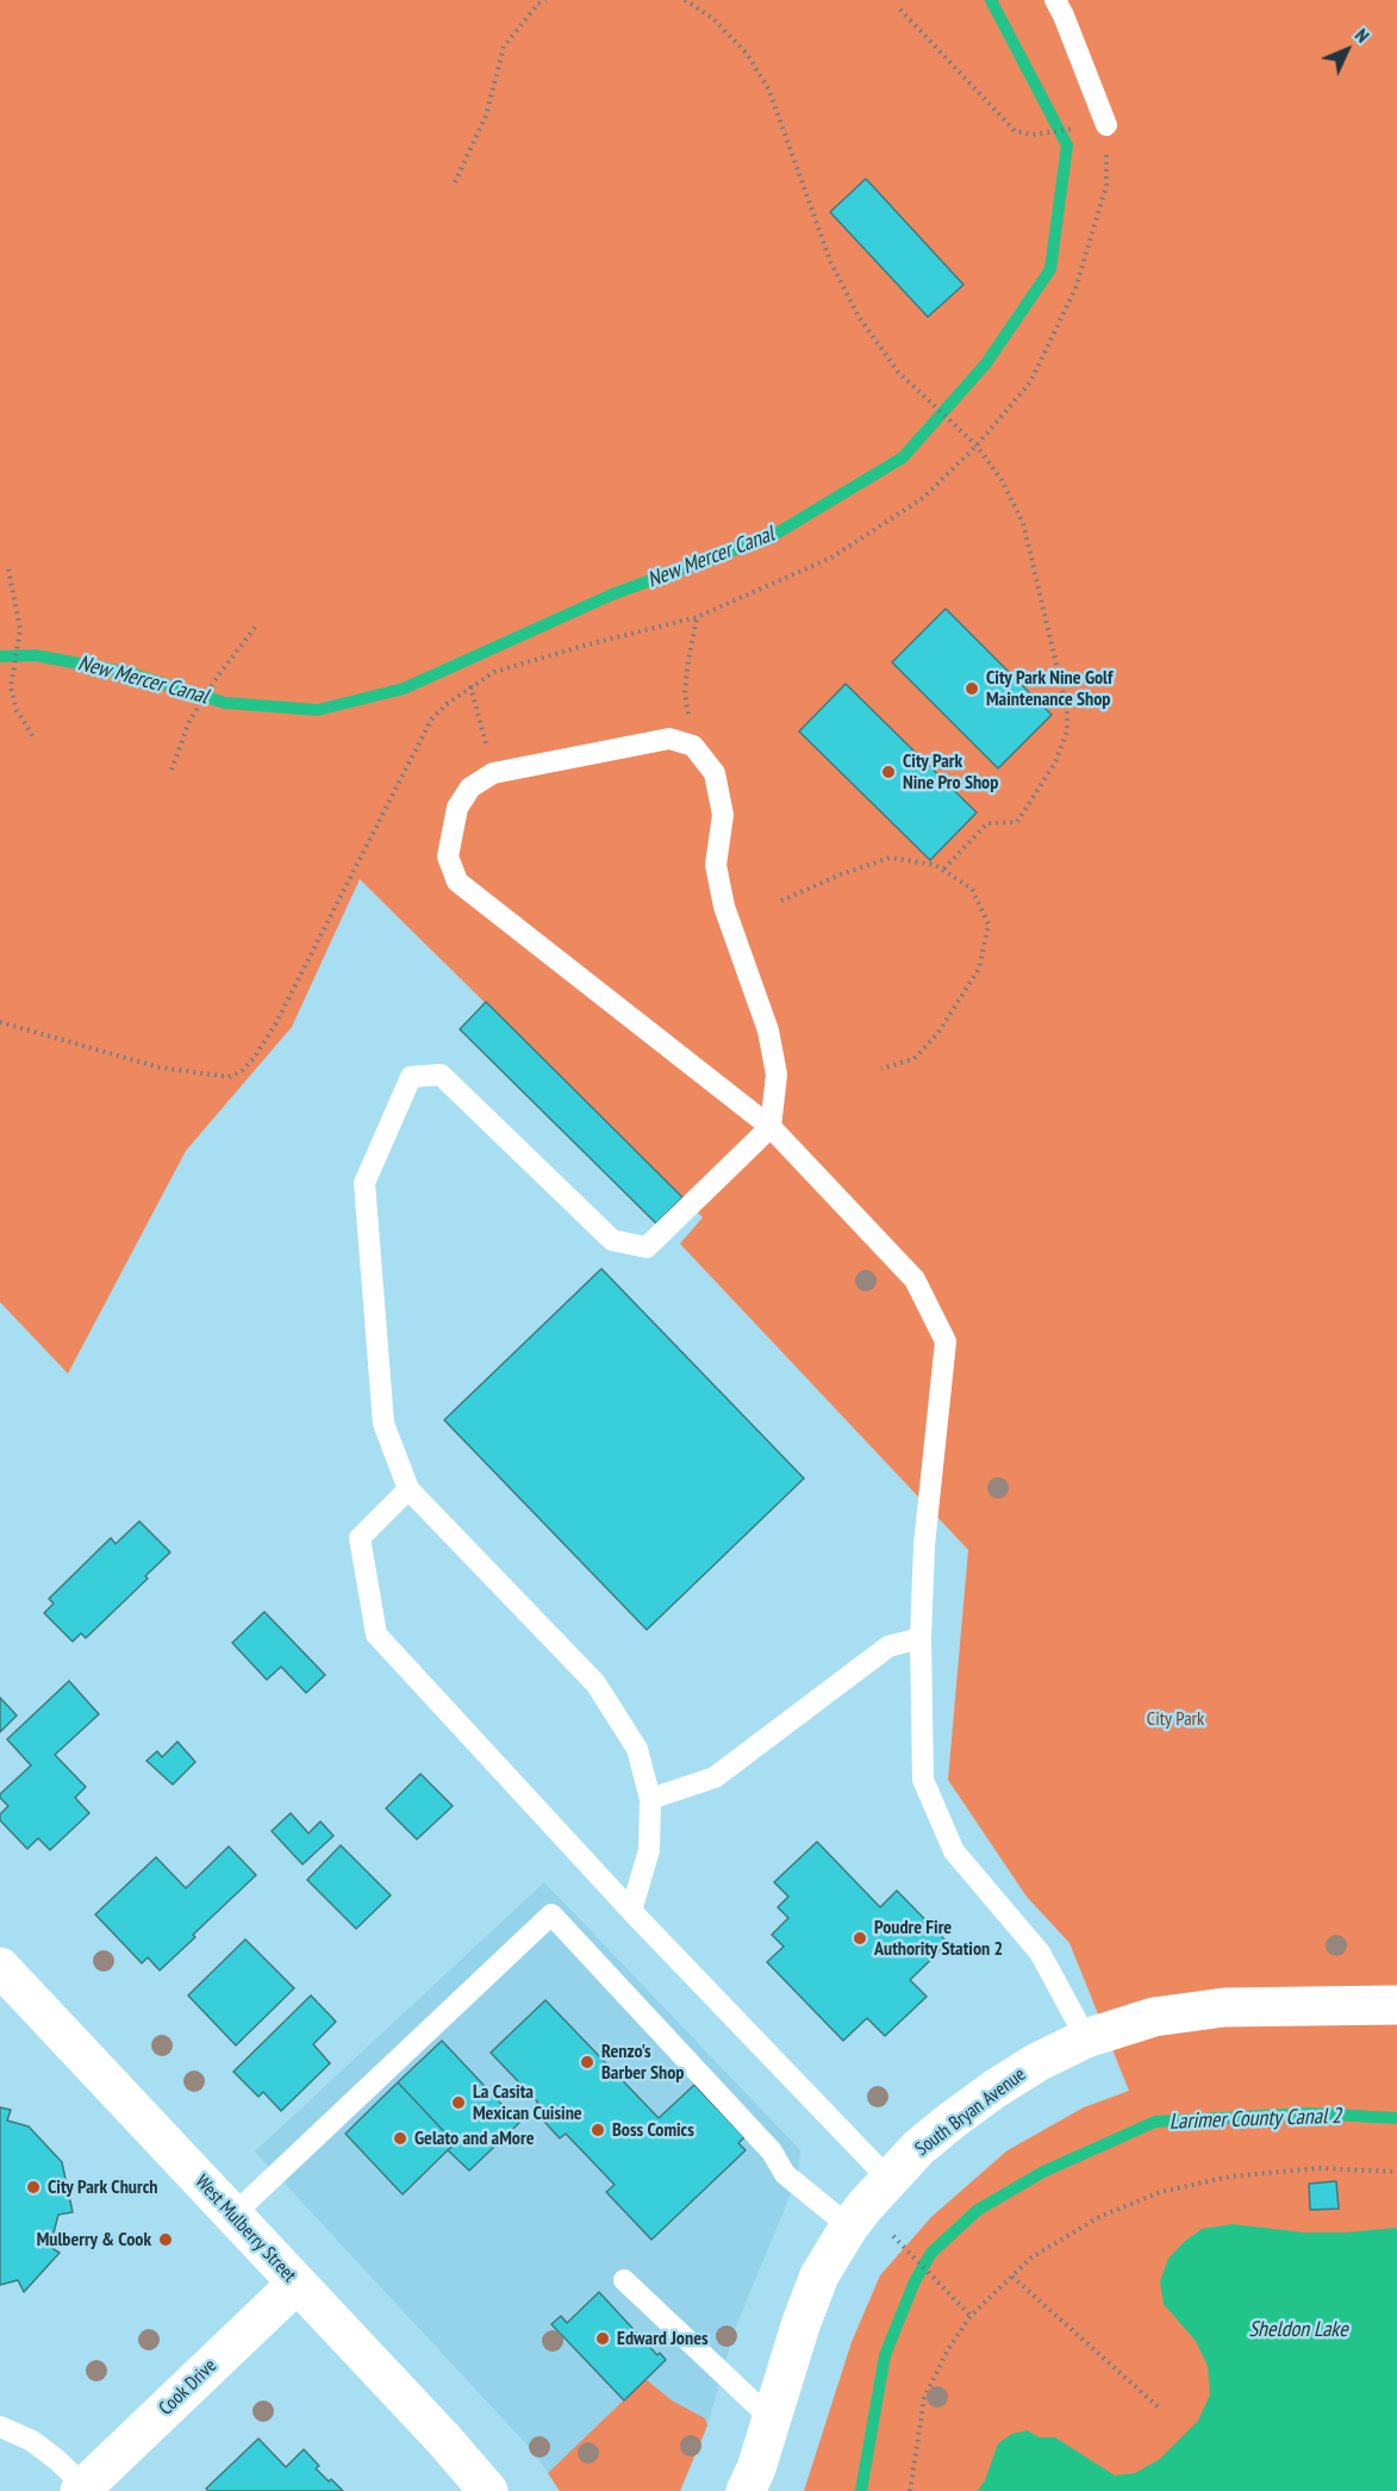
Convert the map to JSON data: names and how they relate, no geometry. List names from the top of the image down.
{
  "streets": {
    "street": ["South Bryan Avenue", "West Mulberry Street", "Cook Drive"]
  },
  "crossings": [
    ["West Mulberry Street", "Cook Drive"]
  ],
  "water": ["New Mercer Canal", "Larimer County Canal 2", "Sheldon Lake"],
  "parks": ["City Park"],
  "places": [
    "City Park Nine Golf Maintenance Shop",
    "City Park Nine Pro Shop",
    "Poudre Fire Authority Station 2",
    "Renzo's Barber Shop",
    "La Casita Mexican Cuisine",
    "Boss Comics",
    "Gelato and aMore",
    "City Park Church",
    "Mulberry & Cook",
    "Edward Jones"
  ],
  "north": "top right"
}
